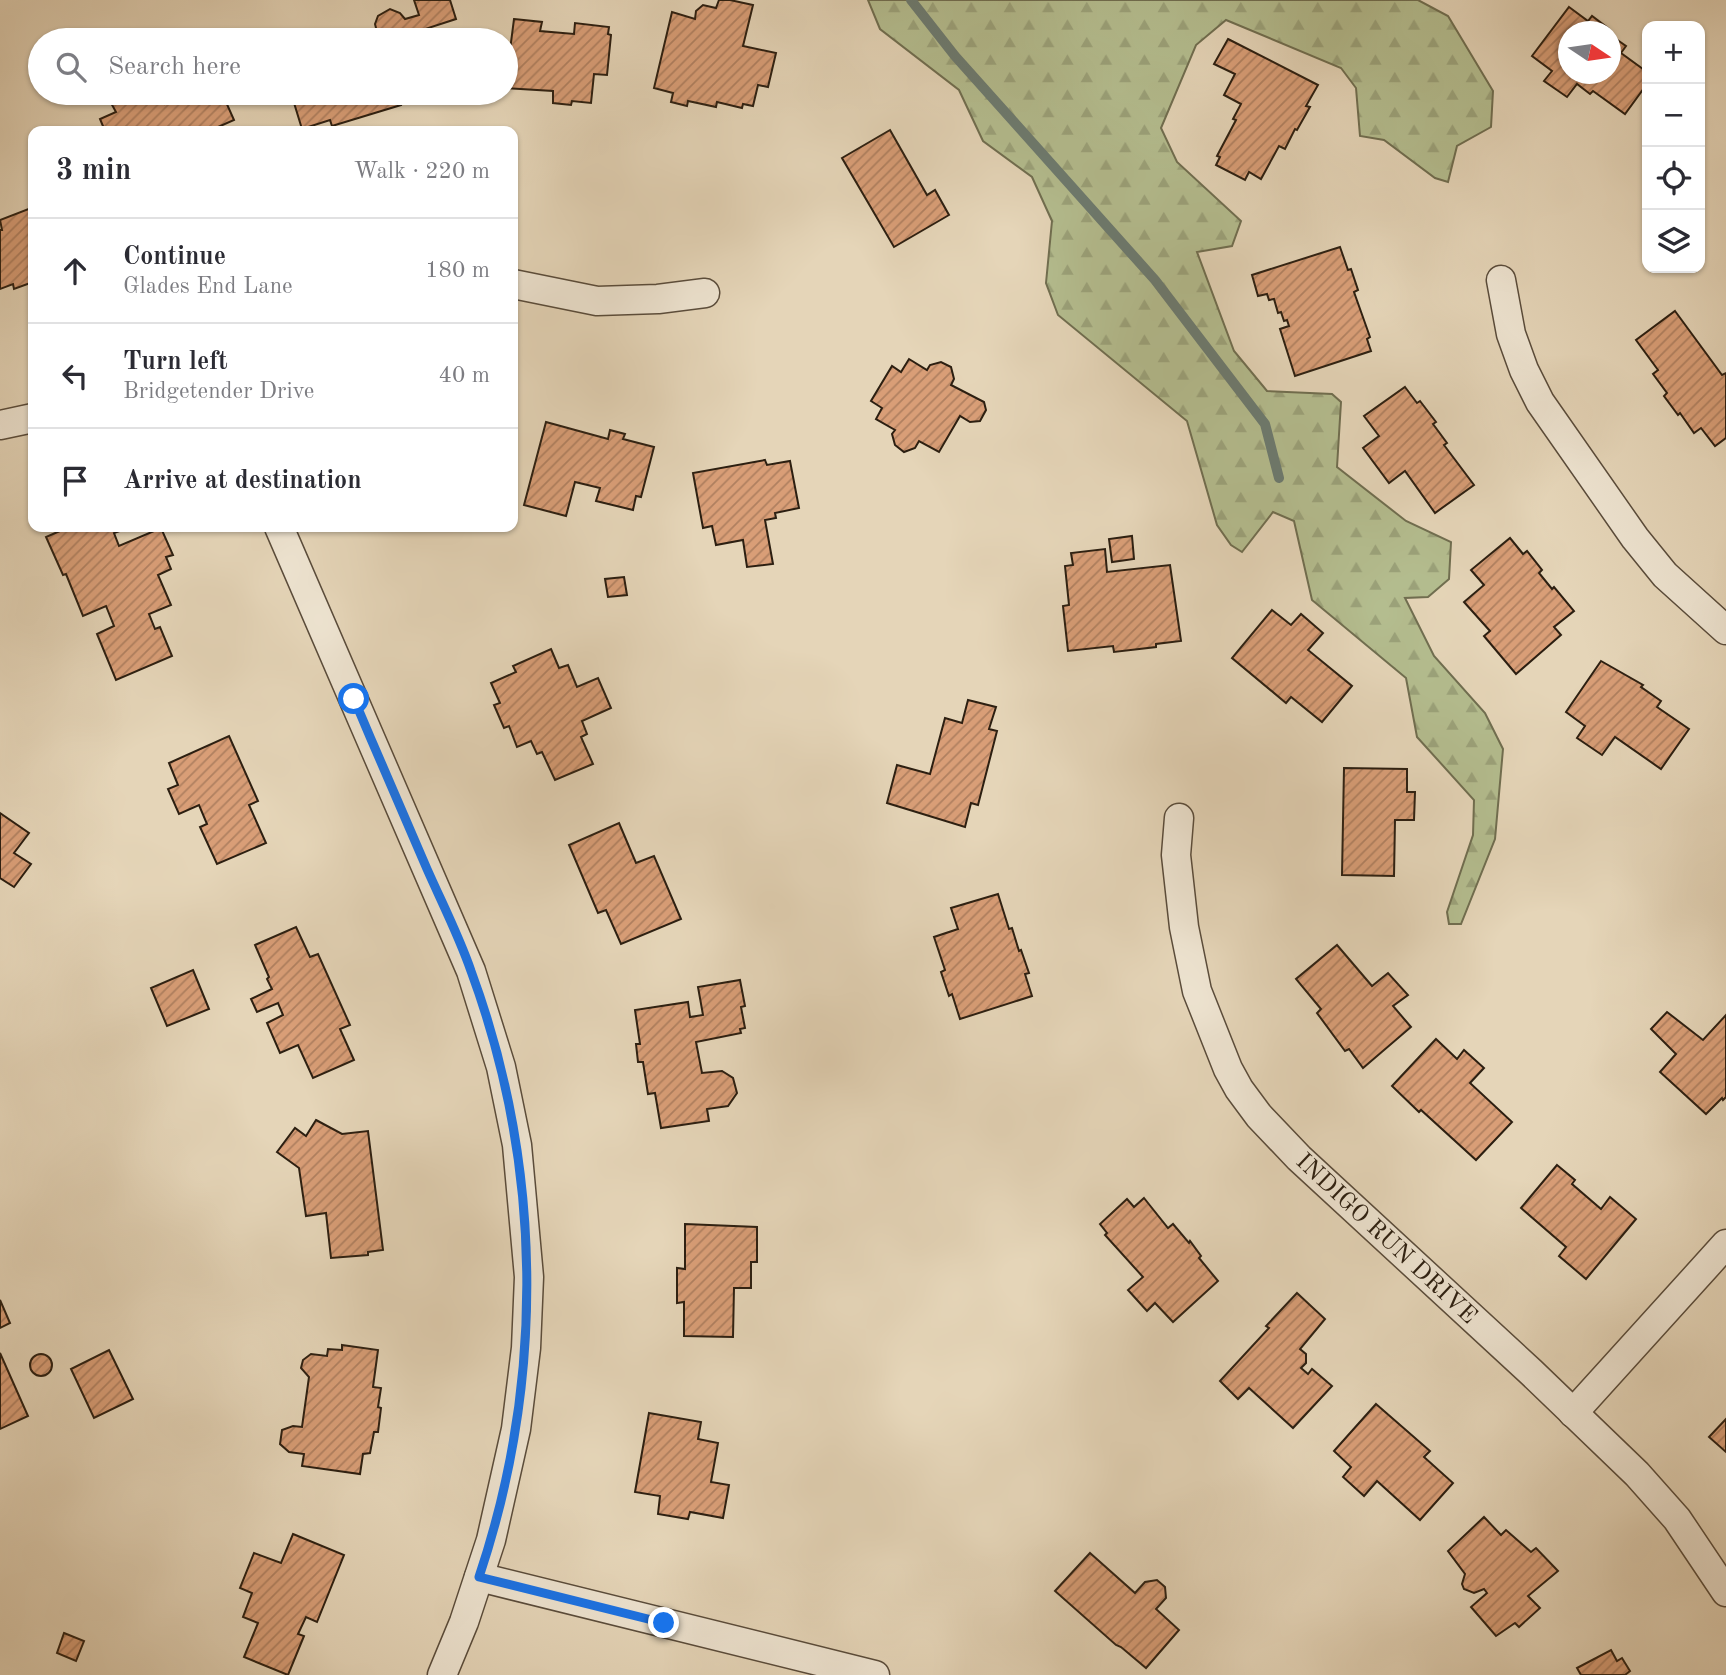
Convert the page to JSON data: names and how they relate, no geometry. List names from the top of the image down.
{
  "streets": {
    "street": ["INDIGO RUN DRIVE"]
  },
  "north": "right",
  "page": {
    "map_buttons": ["+", "−"],
    "search": "Search here",
    "heading": ["3 min", "Walk · 220 m"],
    "list": [
      ["Continue", "Glades End Lane", "180 m"],
      ["Turn left", "Bridgetender Drive", "40 m"],
      "Arrive at destination"
    ]
  }
}
